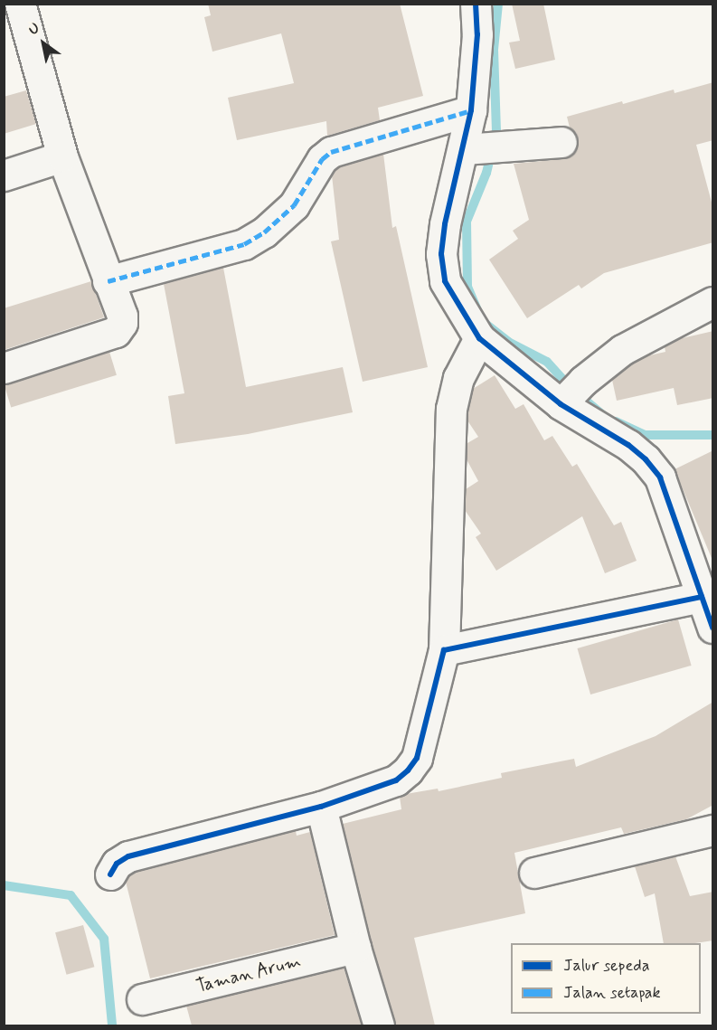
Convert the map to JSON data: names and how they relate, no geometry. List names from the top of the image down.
{
  "streets": {
    "street": ["Taman Arum"]
  },
  "legend": ["Jalur sepeda", "Jalan setapak"],
  "north": "top left"
}
